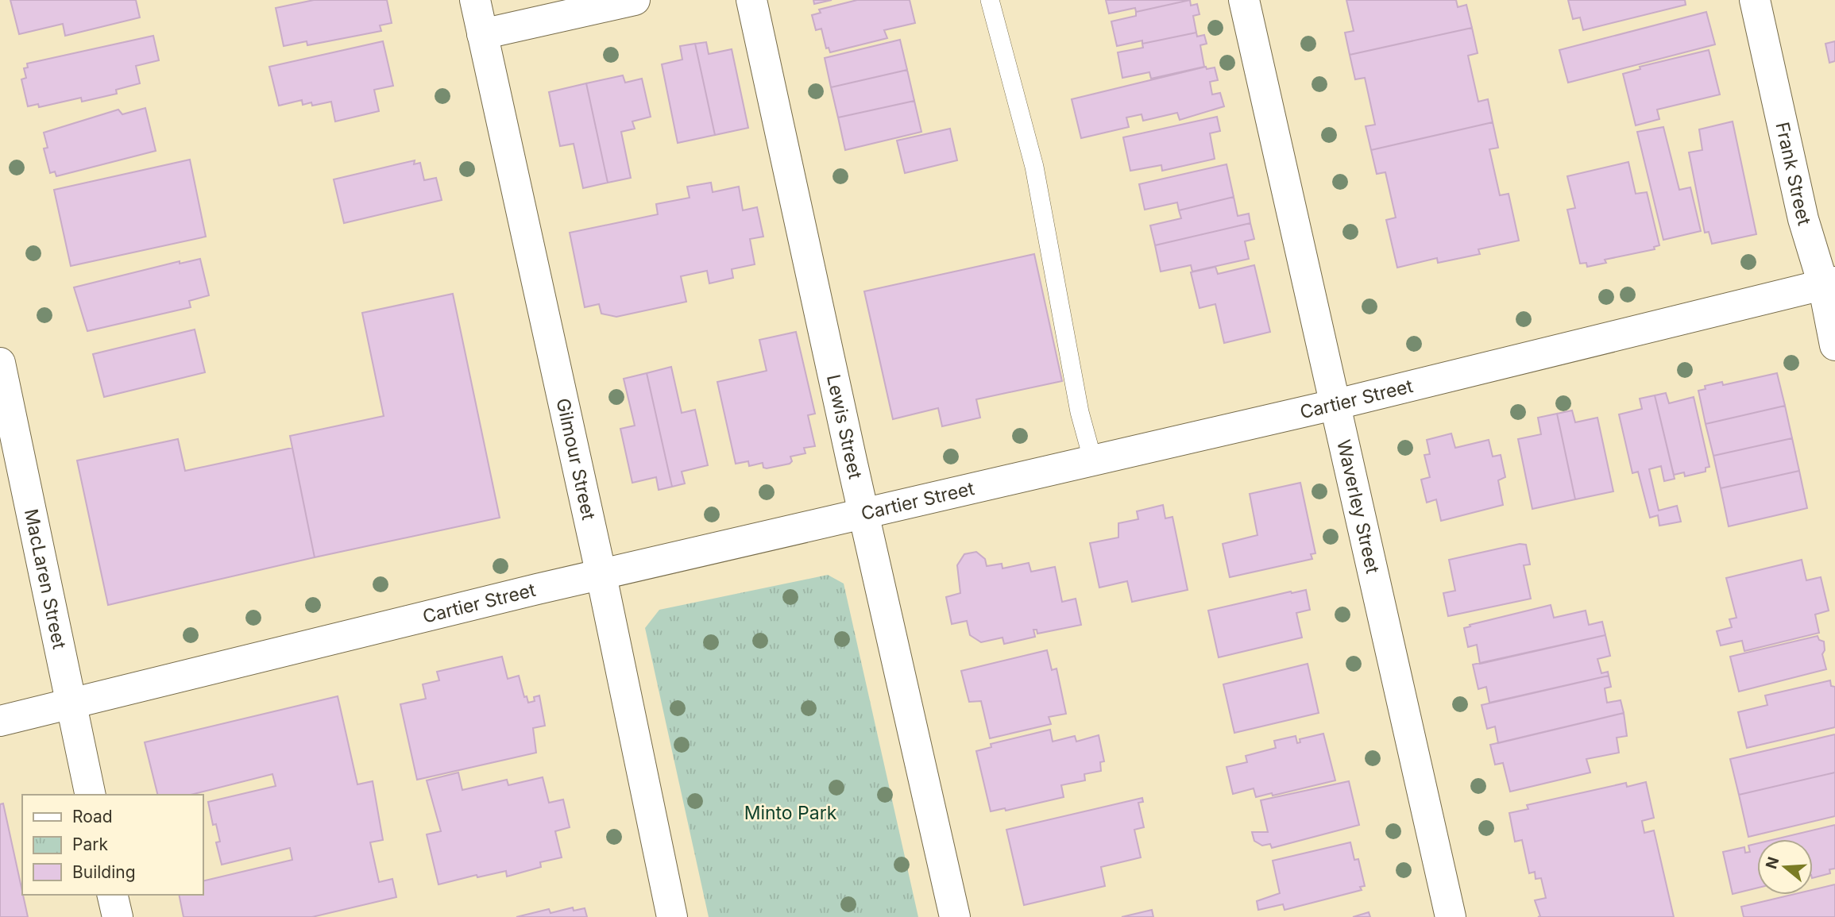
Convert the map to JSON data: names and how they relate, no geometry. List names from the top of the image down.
{
  "streets": {
    "street": [
      "Frank Street",
      "Cartier Street",
      "Lewis Street",
      "Gilmour Street",
      "Waverley Street",
      "MacLaren Street"
    ]
  },
  "crossings": [
    ["Frank Street", "Cartier Street"],
    ["Cartier Street", "Lewis Street"],
    ["Cartier Street", "Gilmour Street"],
    ["Cartier Street", "Waverley Street"],
    ["Cartier Street", "MacLaren Street"]
  ],
  "parks": ["Minto Park"],
  "legend": ["Road", "Park", "Building"],
  "north": "left"
}
